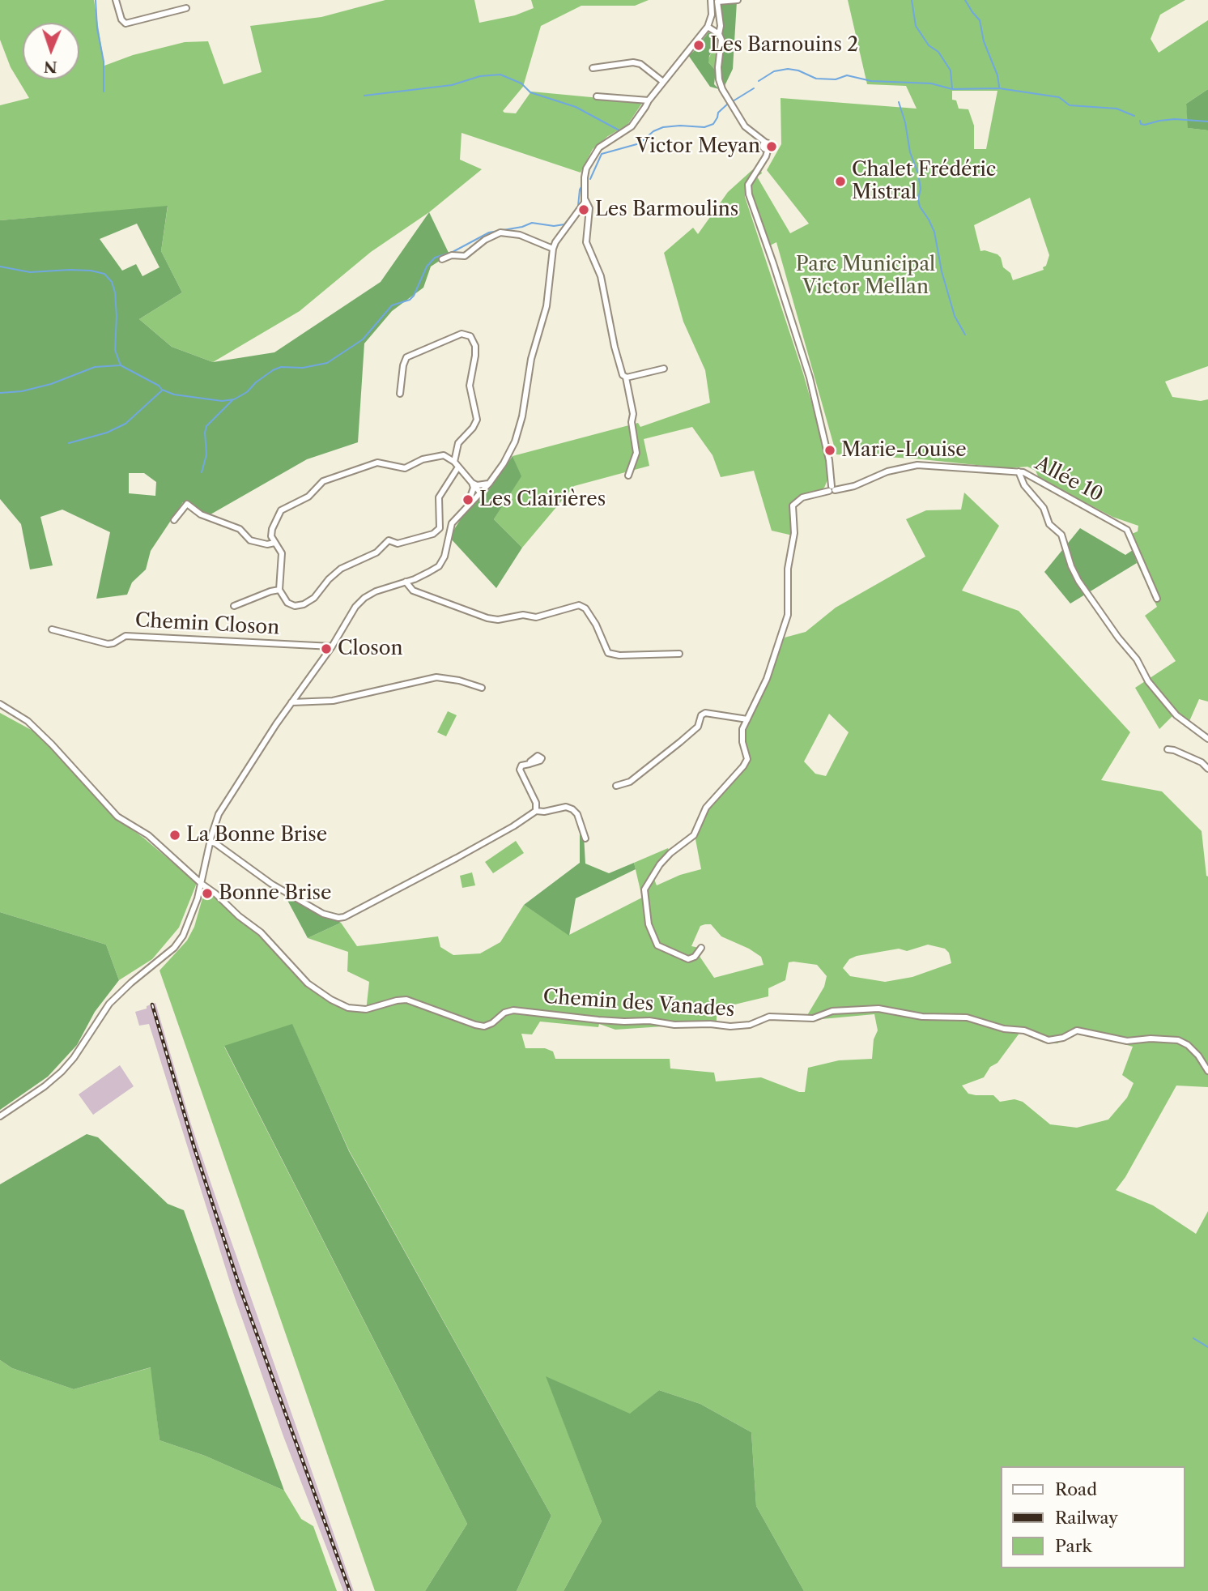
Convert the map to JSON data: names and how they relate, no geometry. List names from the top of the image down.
{
  "streets": {
    "street": ["Allée 10", "Chemin Closon", "Chemin des Vanades"]
  },
  "parks": ["Parc Municipal Victor Mellan"],
  "places": [
    "Les Barnouins 2",
    "Victor Meyan",
    "Chalet Frédéric Mistral",
    "Les Barmoulins",
    "Marie-Louise",
    "Les Clairières",
    "Closon",
    "La Bonne Brise",
    "Bonne Brise"
  ],
  "legend": ["Road", "Railway", "Park"],
  "north": "bottom"
}
